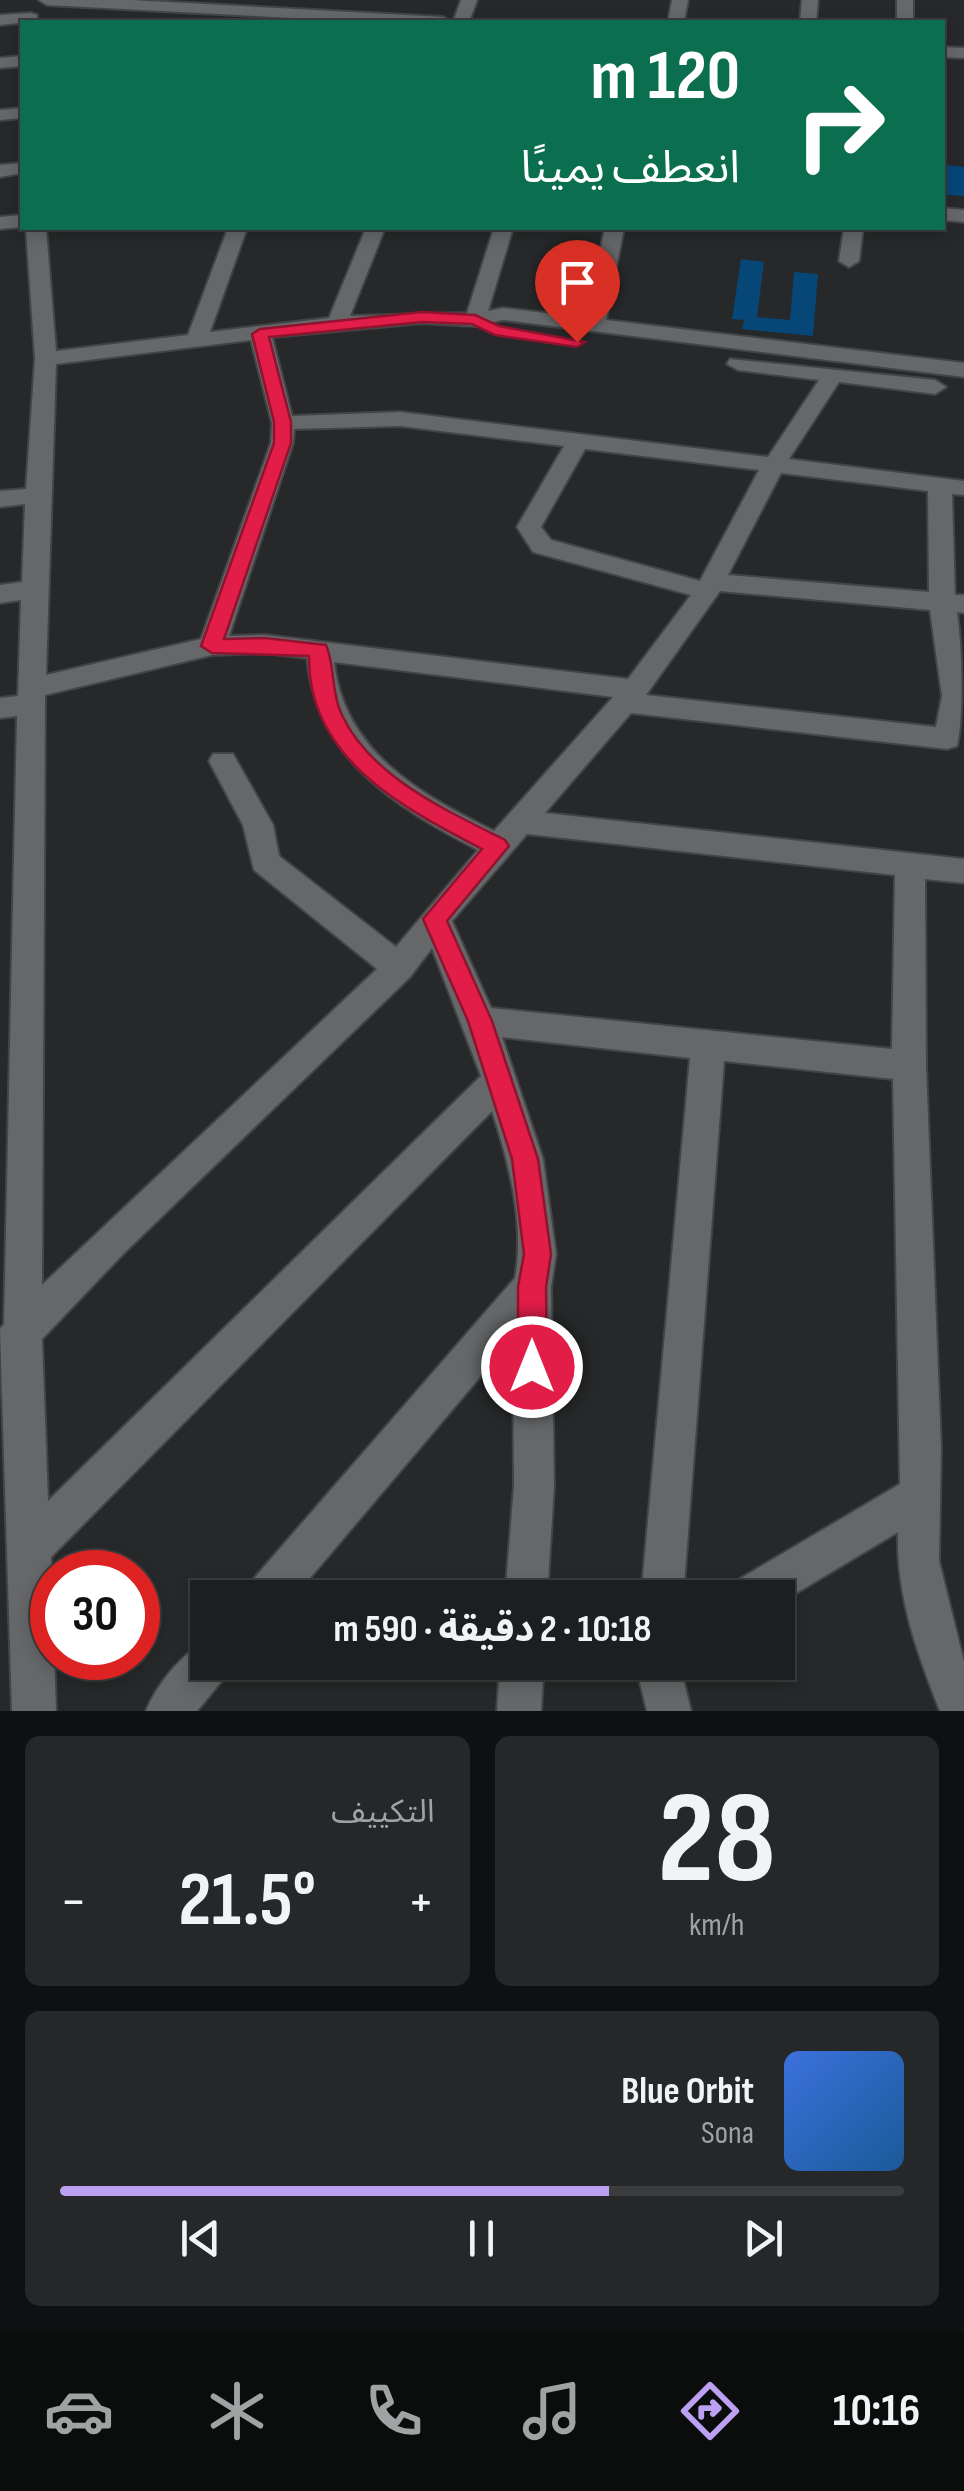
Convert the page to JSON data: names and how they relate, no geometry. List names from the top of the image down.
{
  "page": {
    "turn": ["120 m", "انعطف يمينًا"],
    "limit": "30",
    "trip": "10:18 · 2 دقيقة · 590 m",
    "tile": [
      ["28", "km/h"],
      "التكييف"
    ],
    "heat": ["−", "21.5°", "+"],
    "song": ["Blue Orbit", "Sona"],
    "tabs": "10:16"
  }
}
